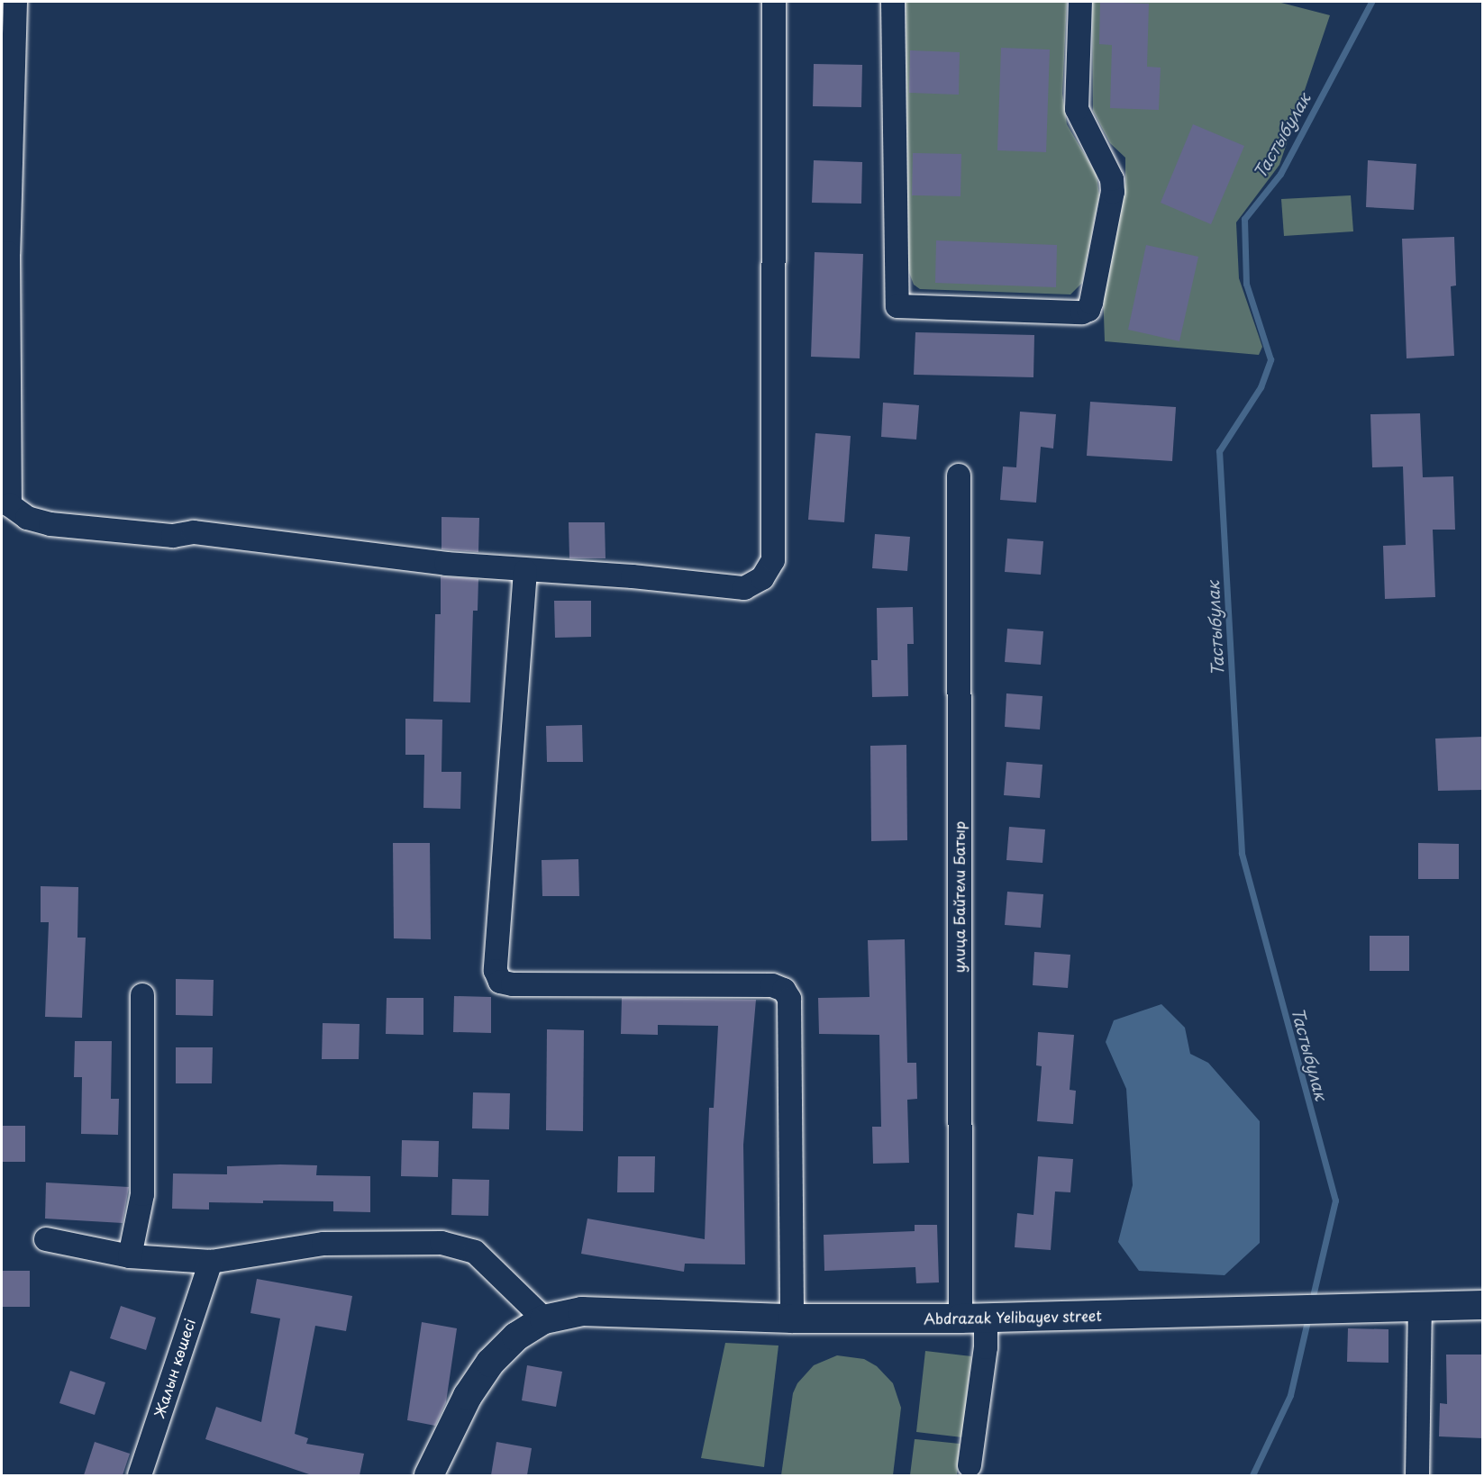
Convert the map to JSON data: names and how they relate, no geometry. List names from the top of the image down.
{
  "streets": {
    "street": ["улица Байтели Батыр", "Abdrazak Yelibayev street", "Жалын көшесі"]
  },
  "crossings": [
    ["улица Байтели Батыр", "Abdrazak Yelibayev street"]
  ],
  "water": ["Тастыбулак"]
}
